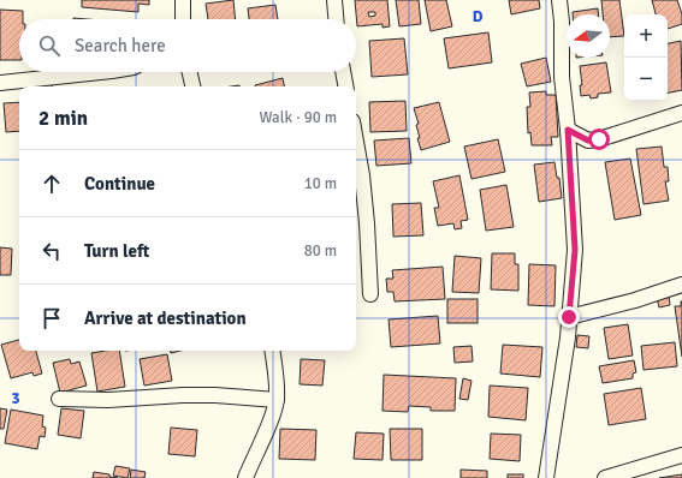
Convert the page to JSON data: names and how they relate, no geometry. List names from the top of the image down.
{
  "north": "left",
  "page": {
    "map_buttons": ["+", "−"],
    "search": "Search here",
    "heading": ["2 min", "Walk · 90 m"],
    "list": [
      ["Continue", "10 m"],
      ["Turn left", "80 m"],
      "Arrive at destination"
    ]
  },
  "grid": {
    "columns": ["D"],
    "rows": ["3"]
  }
}
